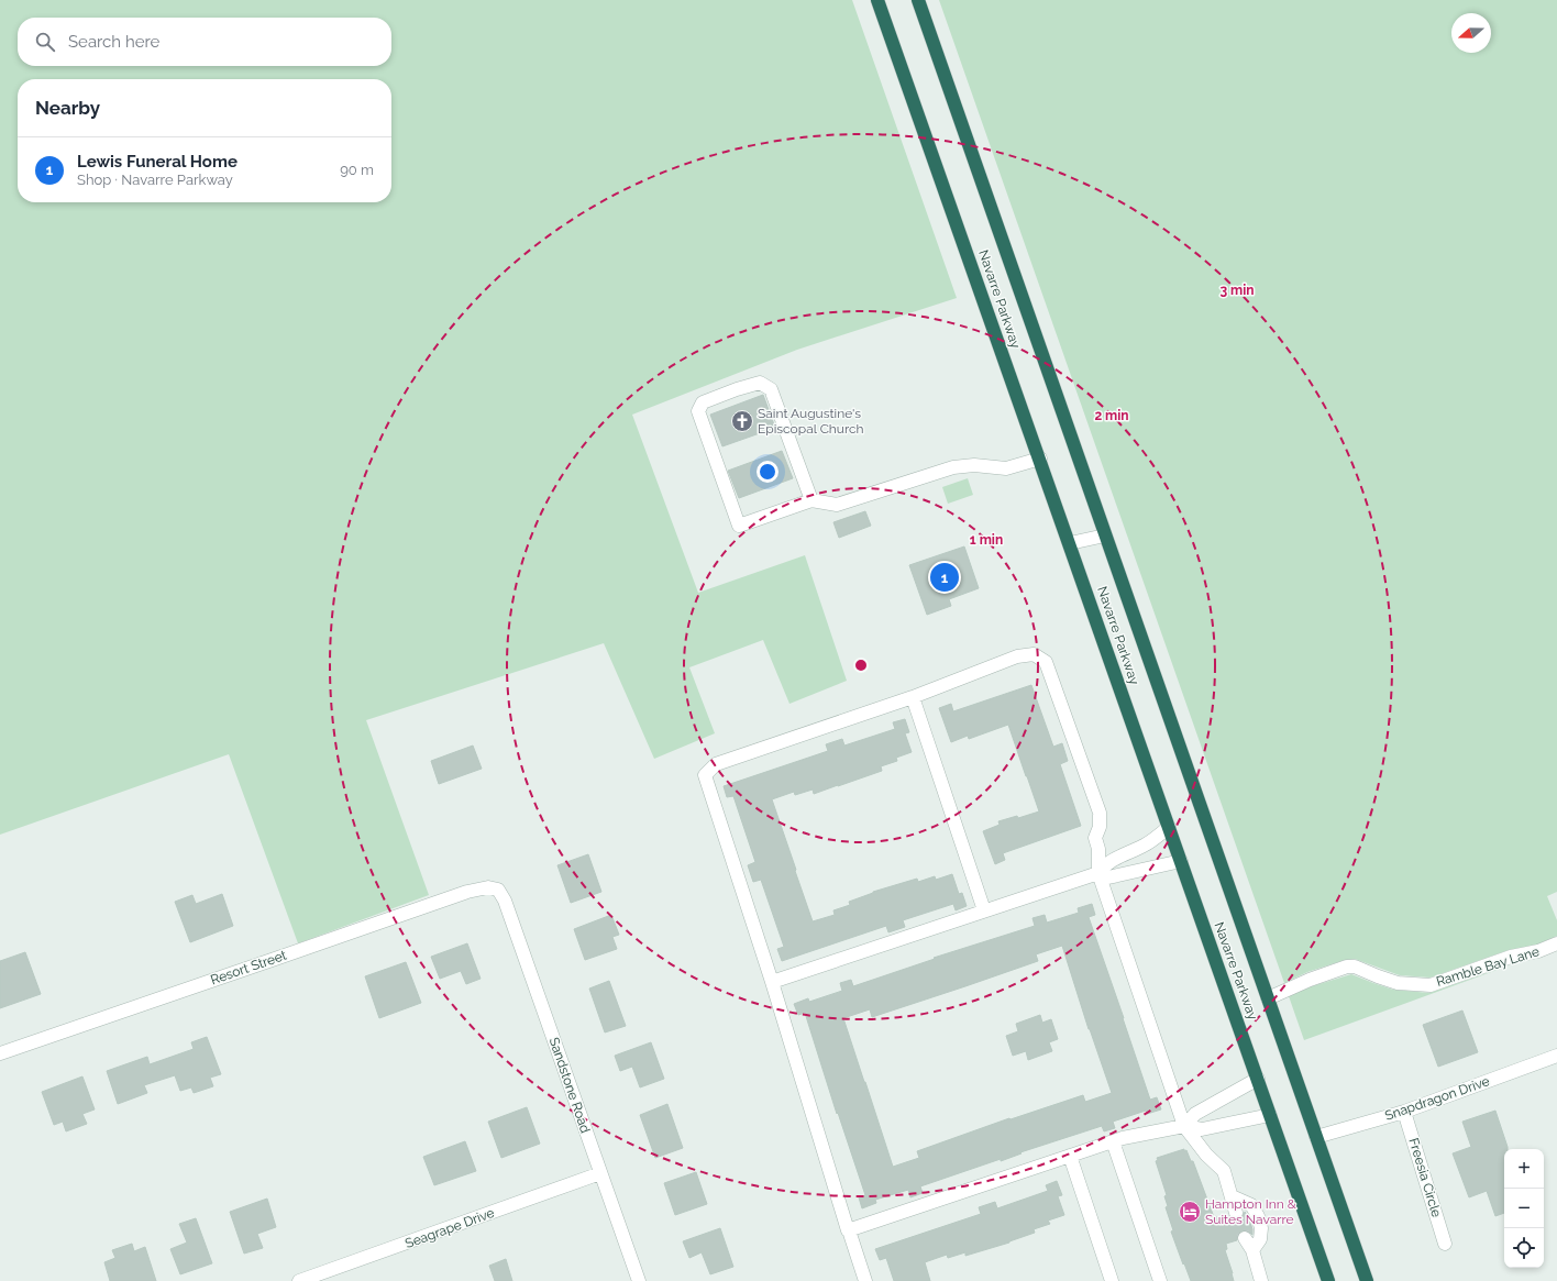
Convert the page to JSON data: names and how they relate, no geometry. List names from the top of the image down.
{
  "streets": {
    "highway": ["Navarre Parkway"],
    "street": [
      "Ramble Bay Lane",
      "Resort Street",
      "Sandstone Road",
      "Snapdragon Drive",
      "Freesia Circle",
      "Seagrape Drive"
    ]
  },
  "crossings": [
    ["Navarre Parkway", "Ramble Bay Lane"],
    ["Navarre Parkway", "Snapdragon Drive"],
    ["Resort Street", "Sandstone Road"],
    ["Sandstone Road", "Seagrape Drive"],
    ["Snapdragon Drive", "Freesia Circle"]
  ],
  "places": {
    "church": ["Saint Augustine's Episcopal Church"],
    "hotel": ["Hampton Inn & Suites Navarre"]
  },
  "north": "left",
  "page": {
    "search": "Search here",
    "heading": "Nearby",
    "list": [
      {
        "mark": "1",
        "name": "Lewis Funeral Home",
        "note": "Shop · Navarre Parkway",
        "value": "90 m"
      }
    ],
    "pins": "1",
    "map_buttons": ["+", "−"]
  },
  "rings": ["3 min", "2 min", "1 min"]
}
